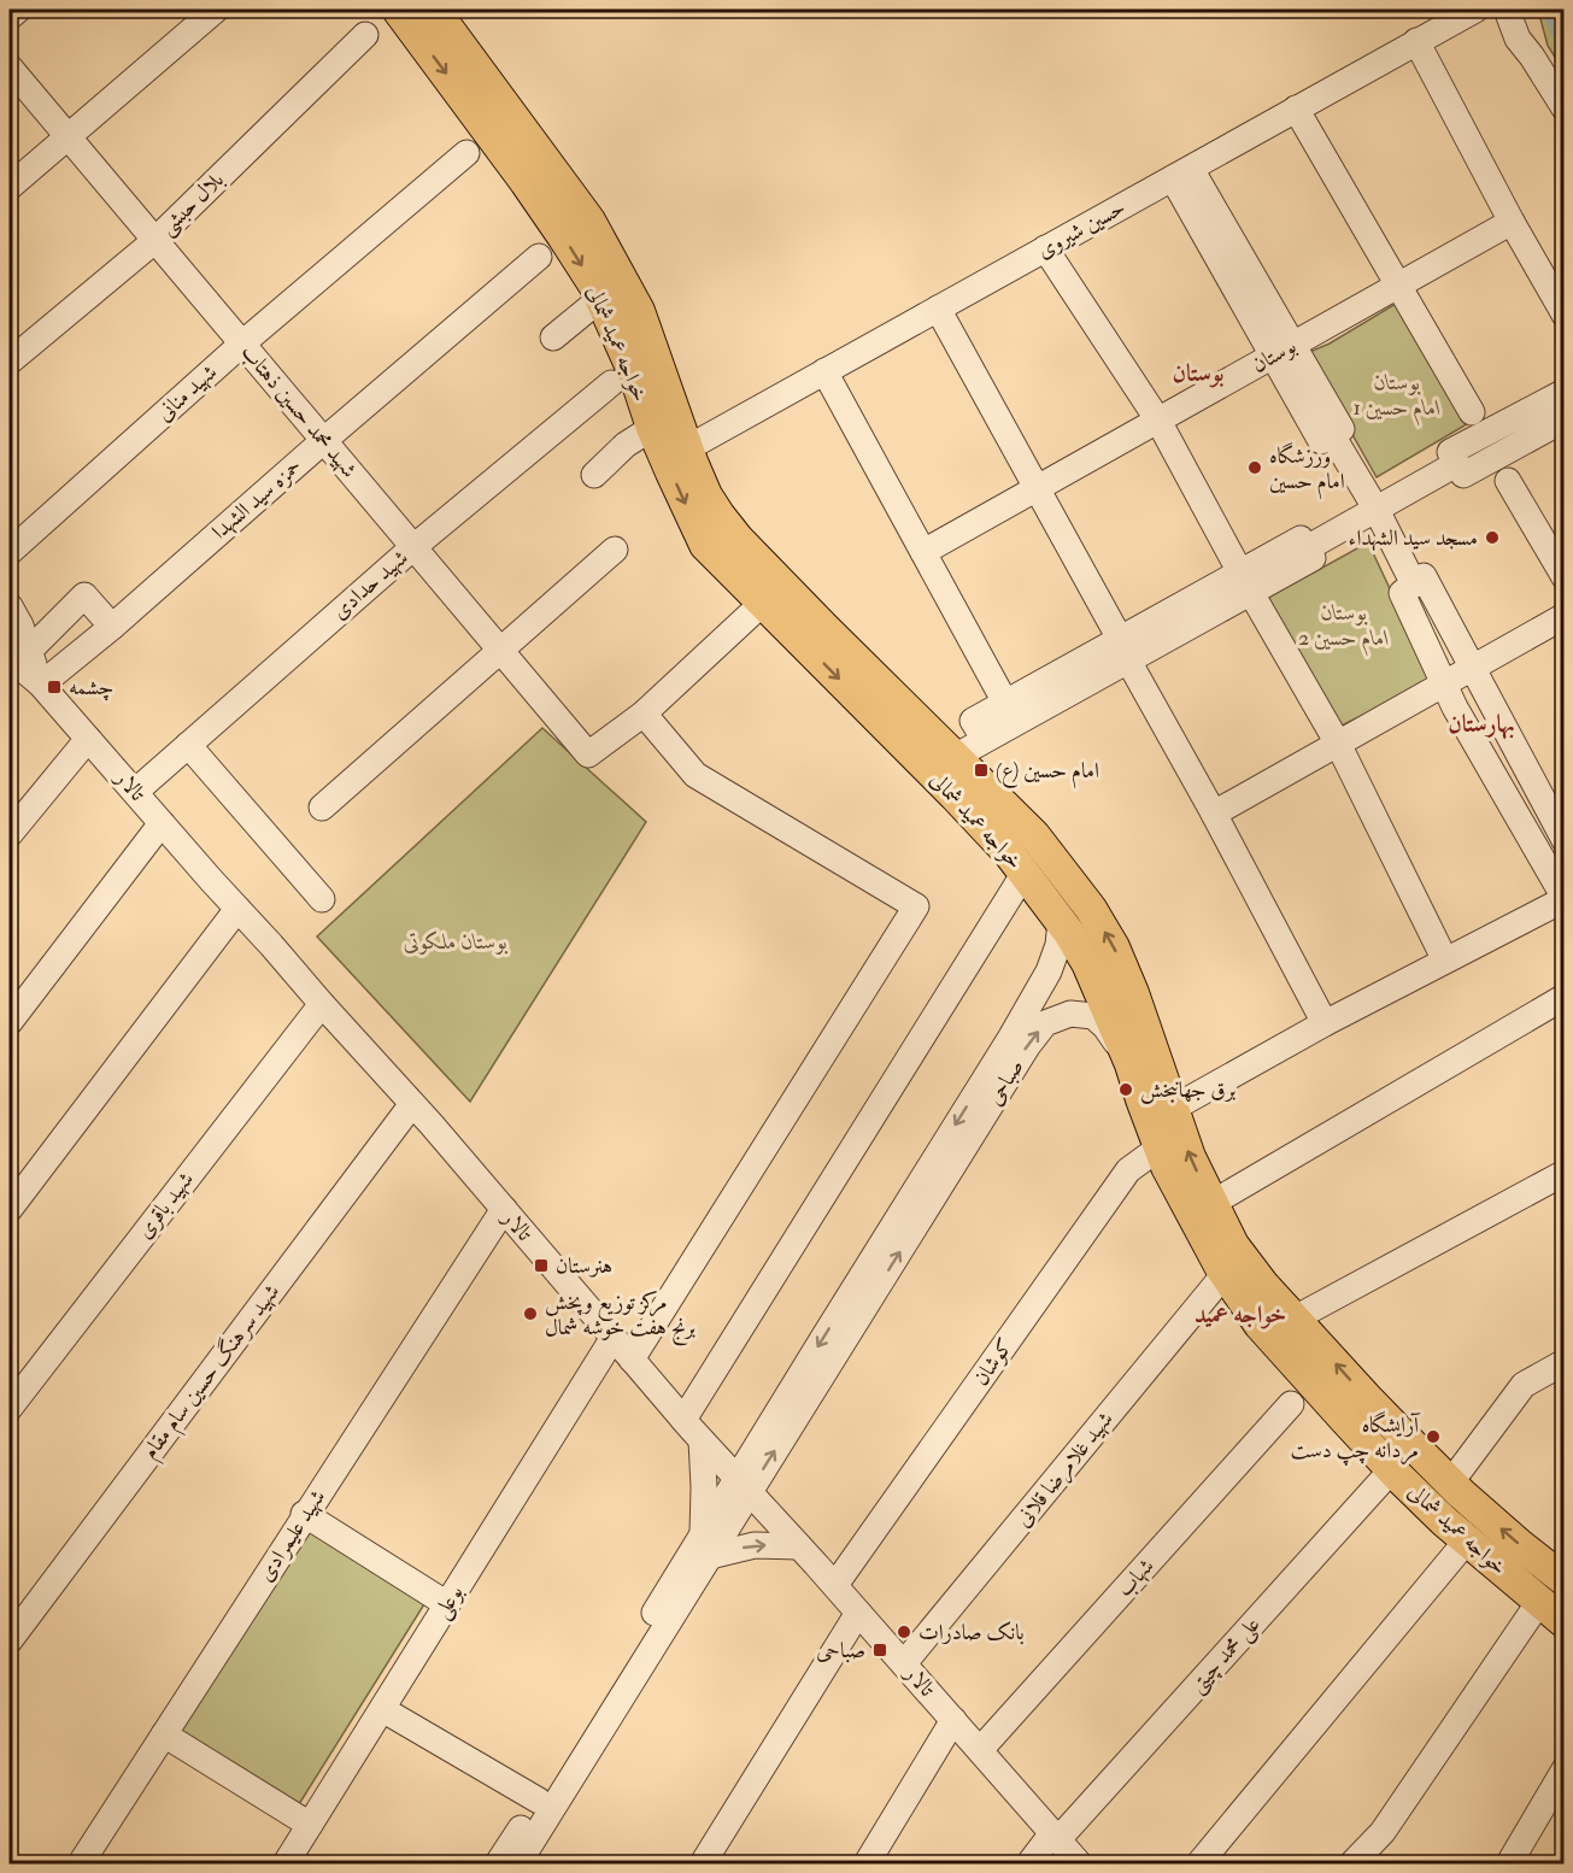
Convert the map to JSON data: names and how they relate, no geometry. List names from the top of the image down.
{
  "streets": {
    "main road": ["خواجه عمید شمالی"],
    "street": [
      "بلال حبشی",
      "حسین شیروی",
      "بوستان",
      "شهید منانی",
      "شهید محمد حسین ذهتاب",
      "حمزه سید الشهدا",
      "شهید حدادی",
      "تالار",
      "صباحی",
      "شهید باقری",
      "کوشان",
      "شهید سرهنگ حسین سام مقام",
      "شهید غلامرضا قلانی",
      "شهید علیمرادی",
      "شهاب",
      "بوعلی",
      "علی محمد چیتی"
    ]
  },
  "crossings": [
    ["بلال حبشی", "شهید محمد حسین ذهتاب"],
    ["حسین شیروی", "خواجه عمید شمالی"],
    ["خواجه عمید شمالی", "صباحی"],
    ["خواجه عمید شمالی", "کوشان"],
    ["خواجه عمید شمالی", "شهید غلامرضا قلانی"],
    ["خواجه عمید شمالی", "علی محمد چیتی"],
    ["شهید منانی", "شهید محمد حسین ذهتاب"],
    ["شهید محمد حسین ذهتاب", "حمزه سید الشهدا"],
    ["شهید محمد حسین ذهتاب", "شهید حدادی"],
    ["حمزه سید الشهدا", "تالار"],
    ["شهید حدادی", "تالار"],
    ["تالار", "صباحی"],
    ["تالار", "شهید باقری"],
    ["تالار", "کوشان"],
    ["تالار", "شهید سرهنگ حسین سام مقام"],
    ["تالار", "شهید غلامرضا قلانی"],
    ["تالار", "شهید علیمرادی"],
    ["تالار", "شهاب"],
    ["تالار", "بوعلی"],
    ["تالار", "علی محمد چیتی"]
  ],
  "districts": ["بوستان", "بهارستان", "خواجه عمید"],
  "parks": ["بوستان امام حسین 1", "بوستان امام حسین 2", "بوستان ملکوتی"],
  "places": {
    "other": [
      "ورزشگاه امام حسین",
      "مسجد سید الشهداء",
      "برق جهانبخش",
      "مرکز توزیع وپخش برنج هفت خوشه شمال",
      "آرایشگاه مردانه چپ دست",
      "بانک صادرات"
    ],
    "transit": [
      "چشمه",
      "امام حسین (ع)",
      "هنرستان",
      "صباحی"
    ]
  }
}
